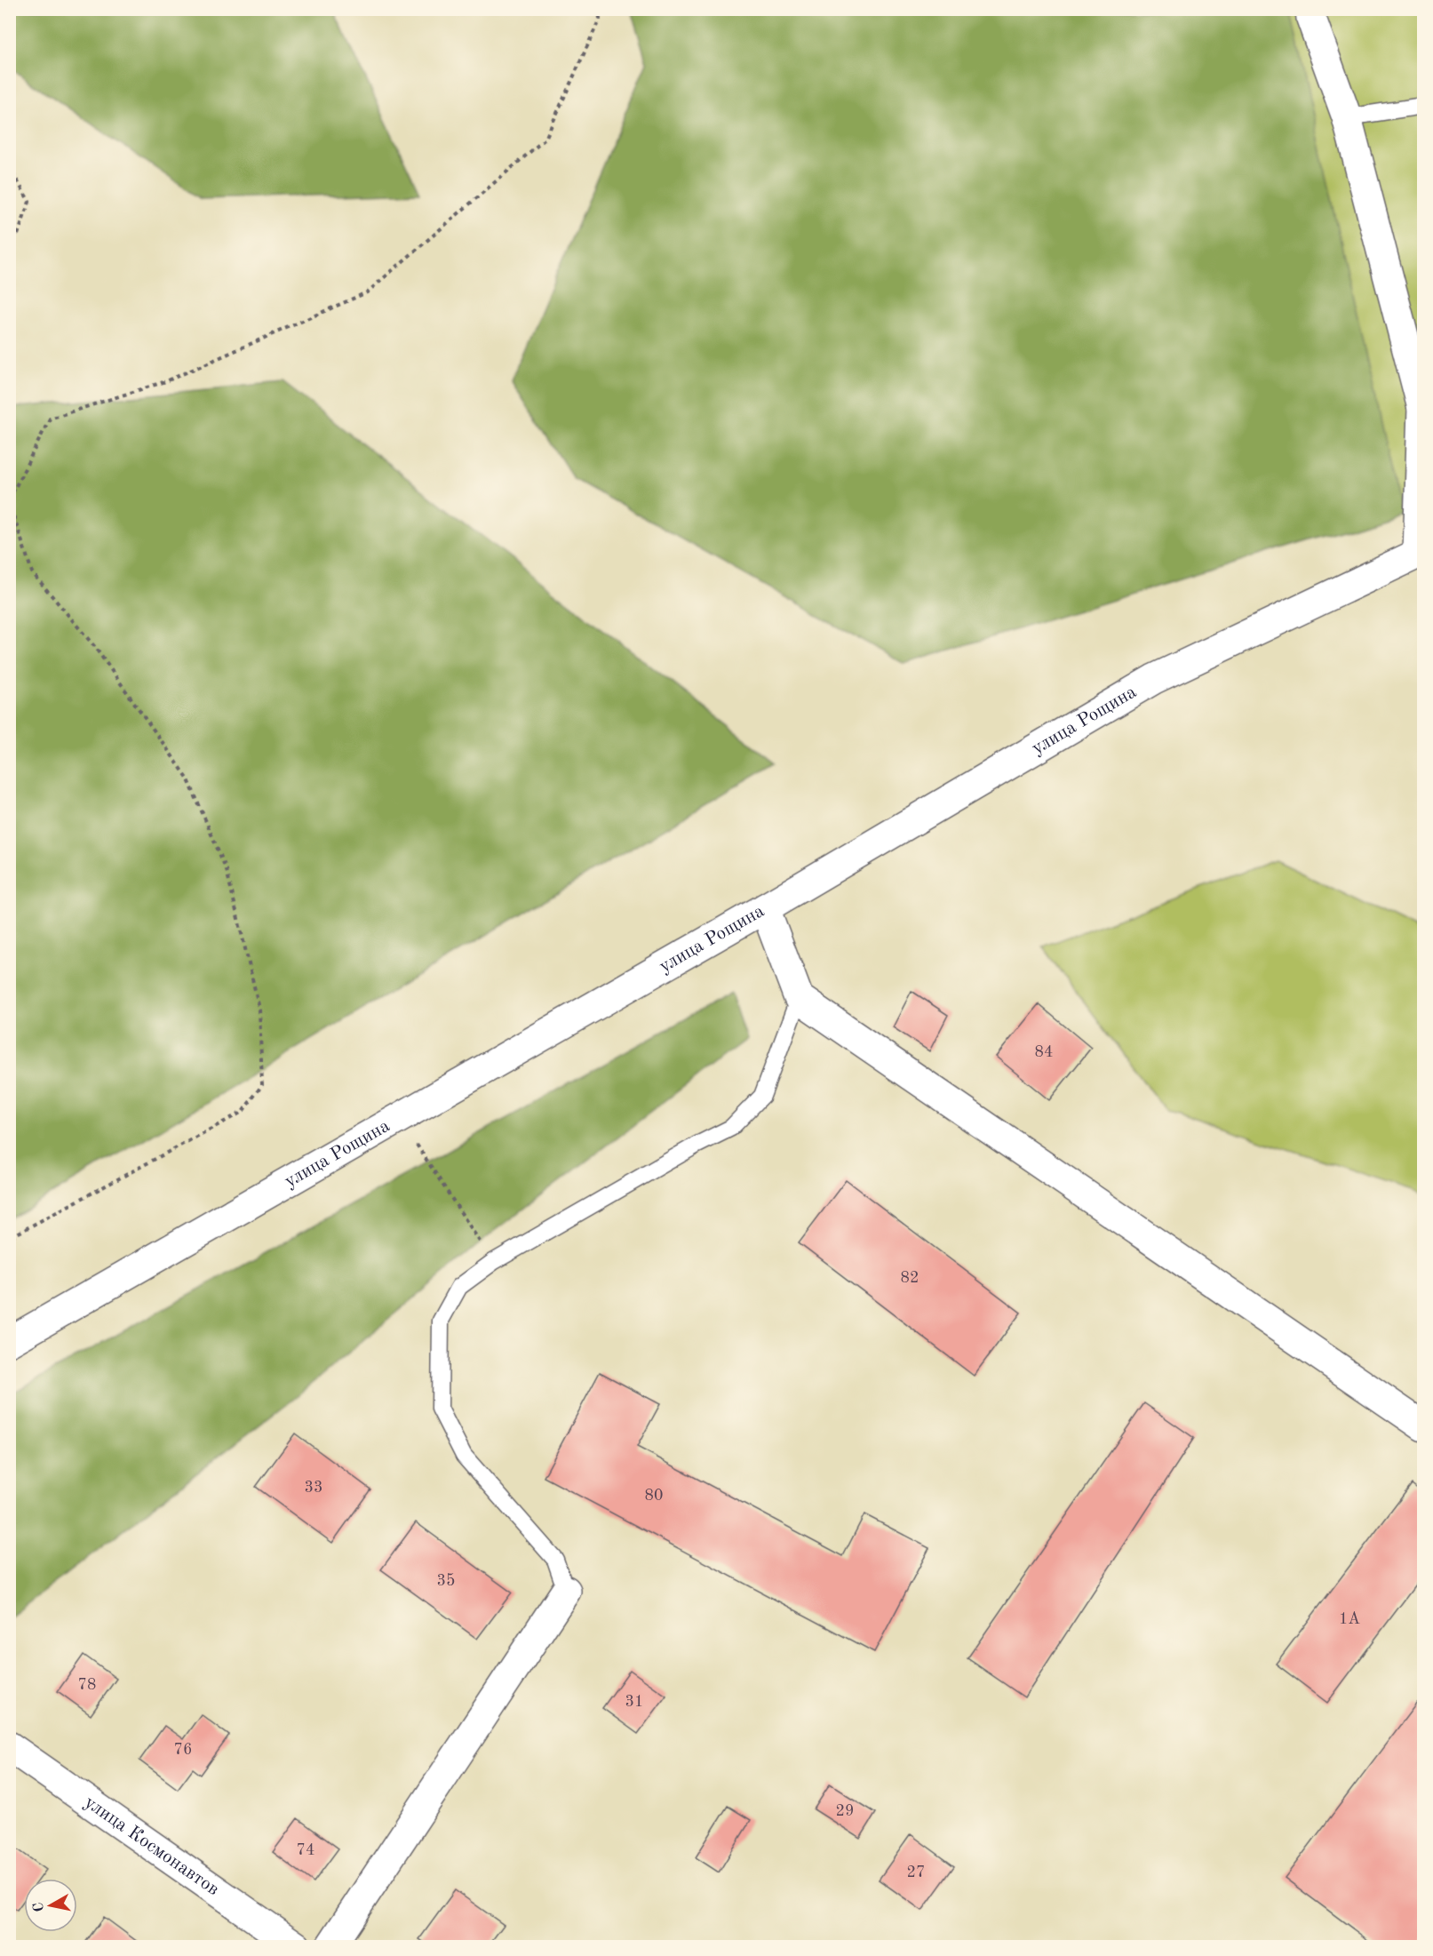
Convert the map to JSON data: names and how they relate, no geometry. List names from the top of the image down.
{
  "streets": {
    "street": ["улица Рощина", "улица Космонавтов"]
  },
  "house_numbers": [
    "84",
    "82",
    "33",
    "80",
    "35",
    "1А",
    "78",
    "31",
    "76",
    "29",
    "74",
    "27"
  ],
  "north": "left"
}
